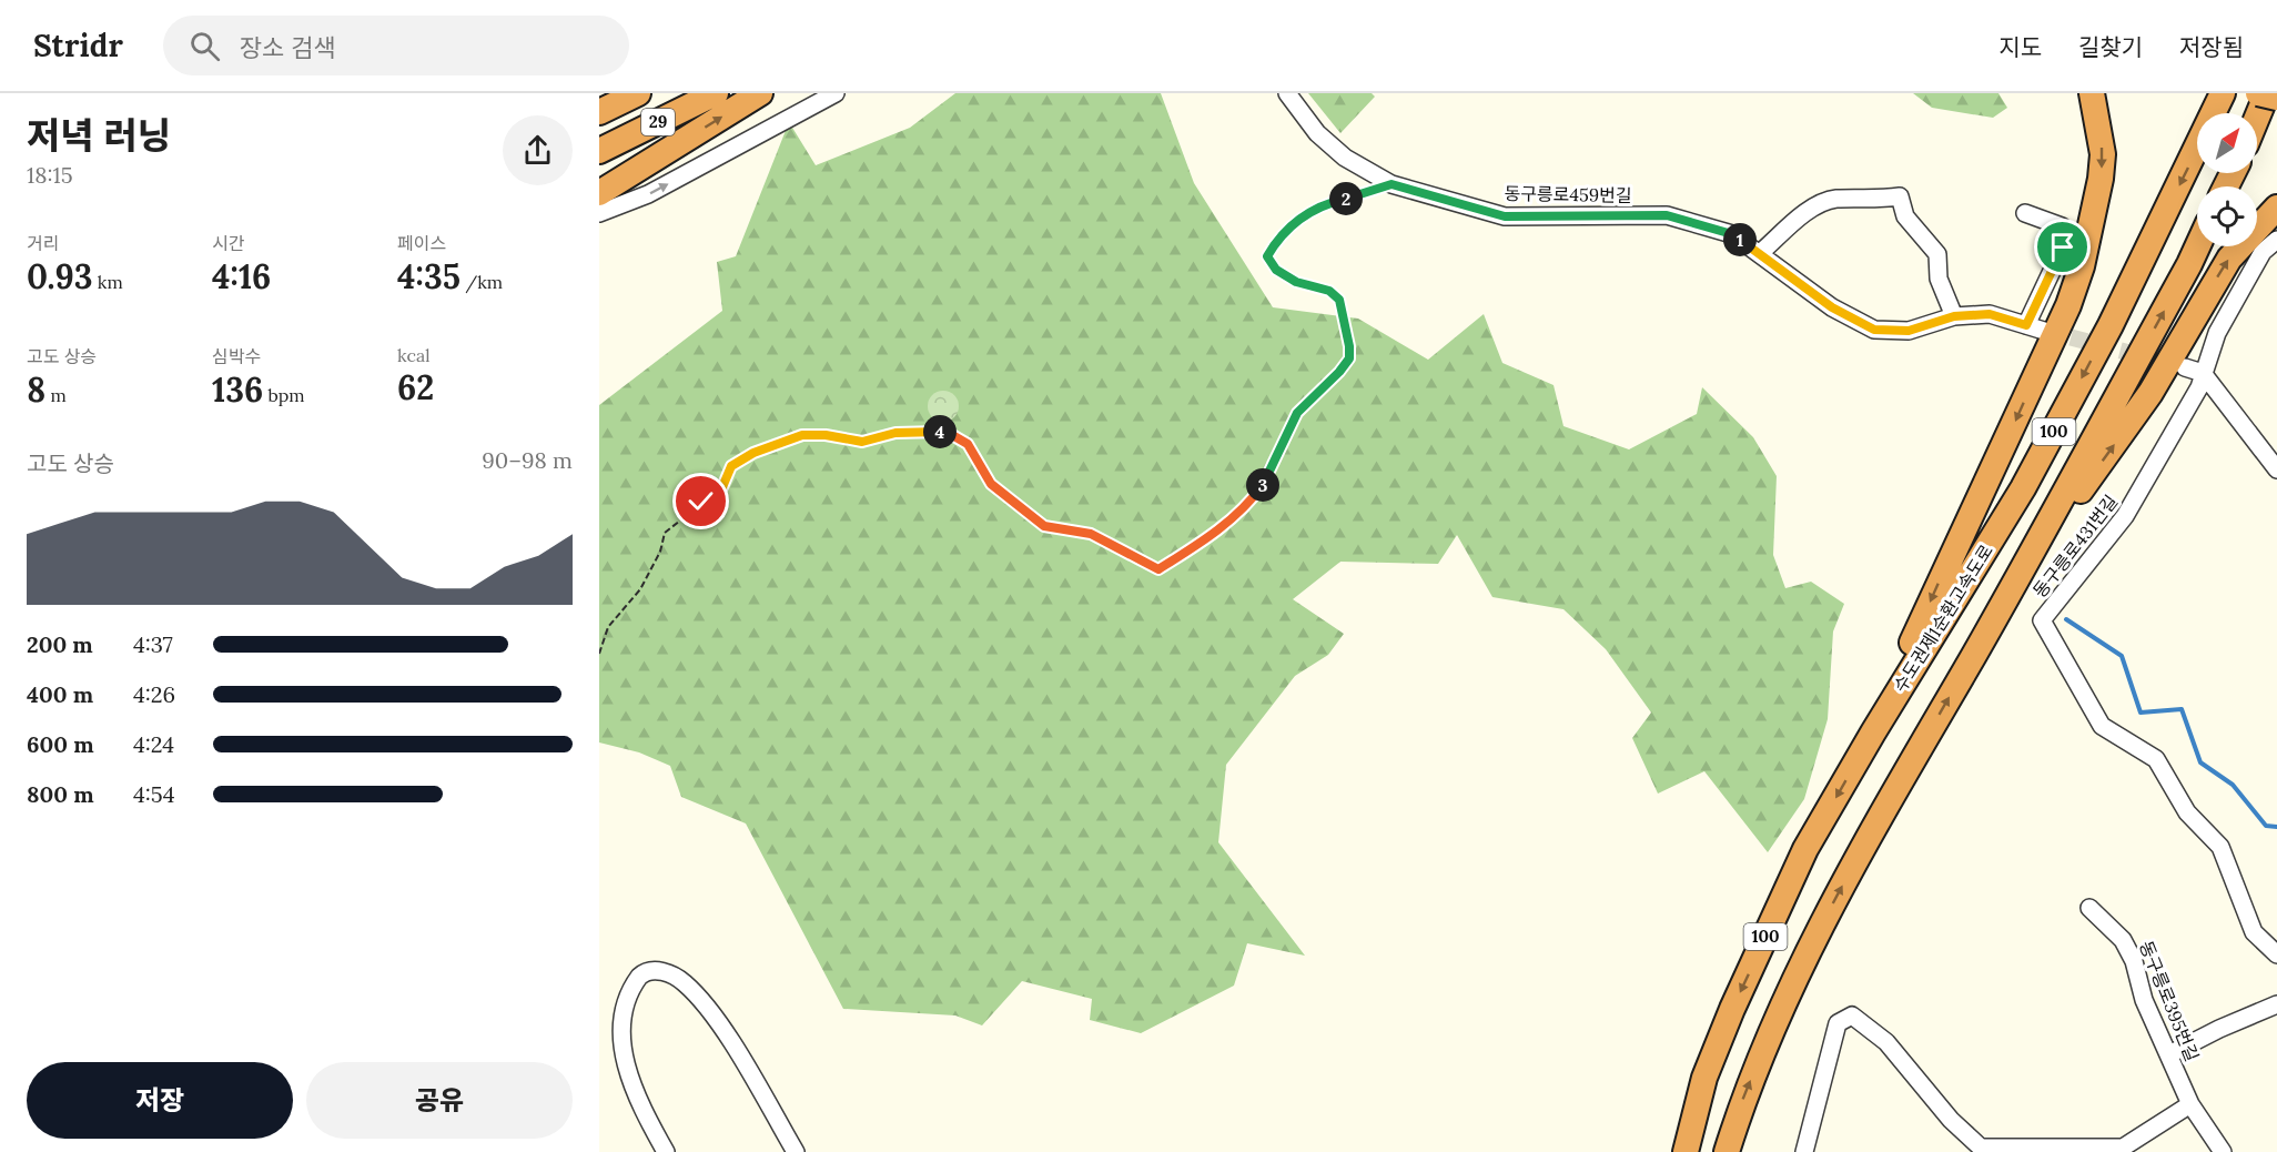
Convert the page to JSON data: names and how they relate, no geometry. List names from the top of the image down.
{
  "streets": {
    "highway": ["29", "100", "수도권제1순환고속도로"],
    "street": ["동구릉로459번길", "동구릉로431번길", "동구릉로395번길"]
  },
  "north": "top right",
  "page": {
    "header": "Stridr",
    "search": "장소 검색",
    "nav": ["지도", "길찾기", "저장됨"],
    "heading": ["저녁 러닝", "18:15"],
    "pins": [
      "2",
      "1",
      "4",
      "3"
    ],
    "stats": [
      ["거리", "0.93 km"],
      ["시간", "4:16"],
      ["페이스", "4:35 /km"],
      ["고도 상승", "8 m"],
      ["심박수", "136 bpm"],
      ["kcal", "62"]
    ],
    "chart": ["고도 상승", "90–98 m"],
    "list": [
      {
        "name": "200 m",
        "note": "4:37"
      },
      {
        "name": "400 m",
        "note": "4:26"
      },
      {
        "name": "600 m",
        "note": "4:24"
      },
      {
        "name": "800 m",
        "note": "4:54"
      }
    ],
    "buttons": ["저장", "공유"]
  }
}
